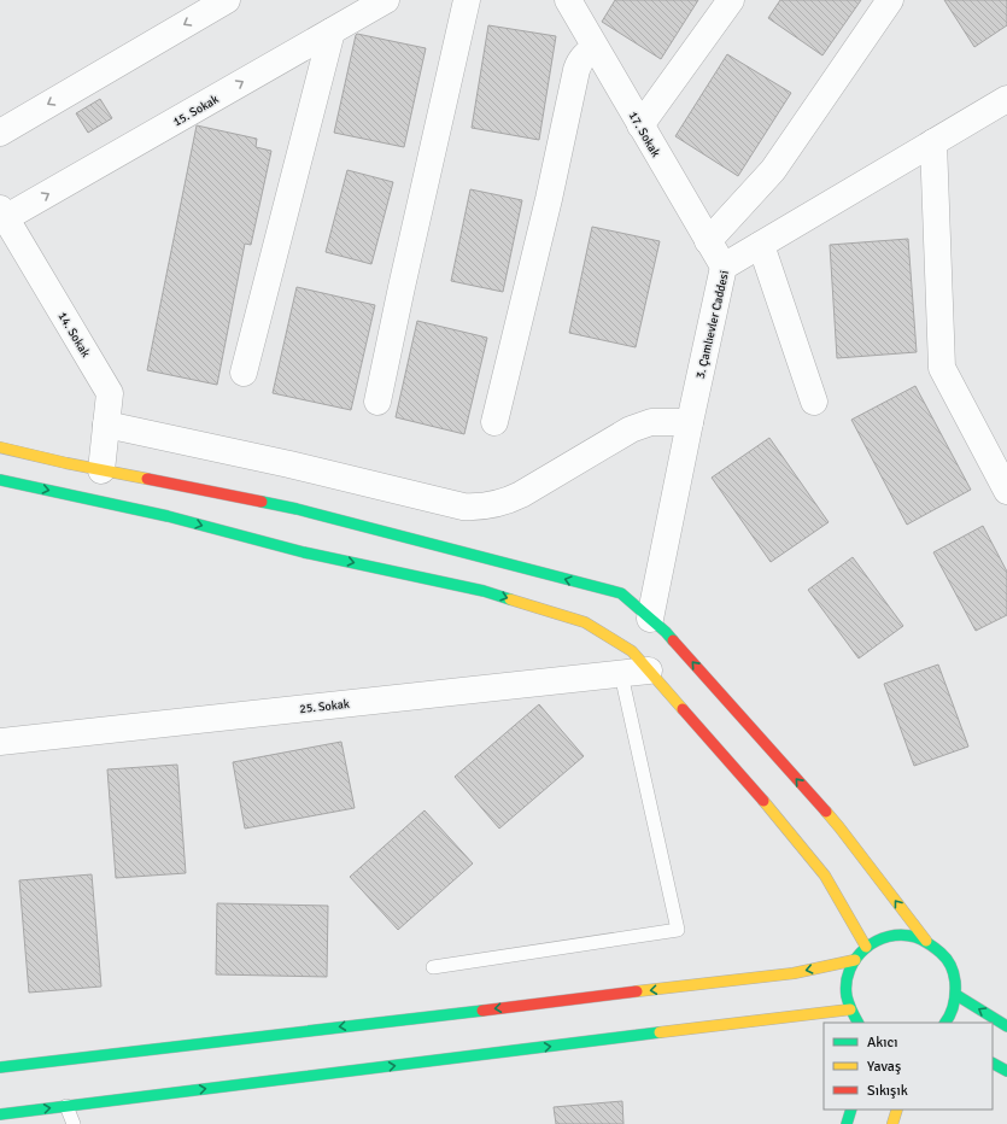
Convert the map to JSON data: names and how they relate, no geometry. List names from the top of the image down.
{
  "streets": {
    "street": [
      "15. Sokak",
      "17. Sokak",
      "3. Çamlıevler Caddesi",
      "14. Sokak",
      "25. Sokak"
    ]
  },
  "crossings": [
    ["15. Sokak", "14. Sokak"],
    ["17. Sokak", "3. Çamlıevler Caddesi"]
  ],
  "legend": ["Akıcı", "Yavaş", "Sıkışık"]
}
